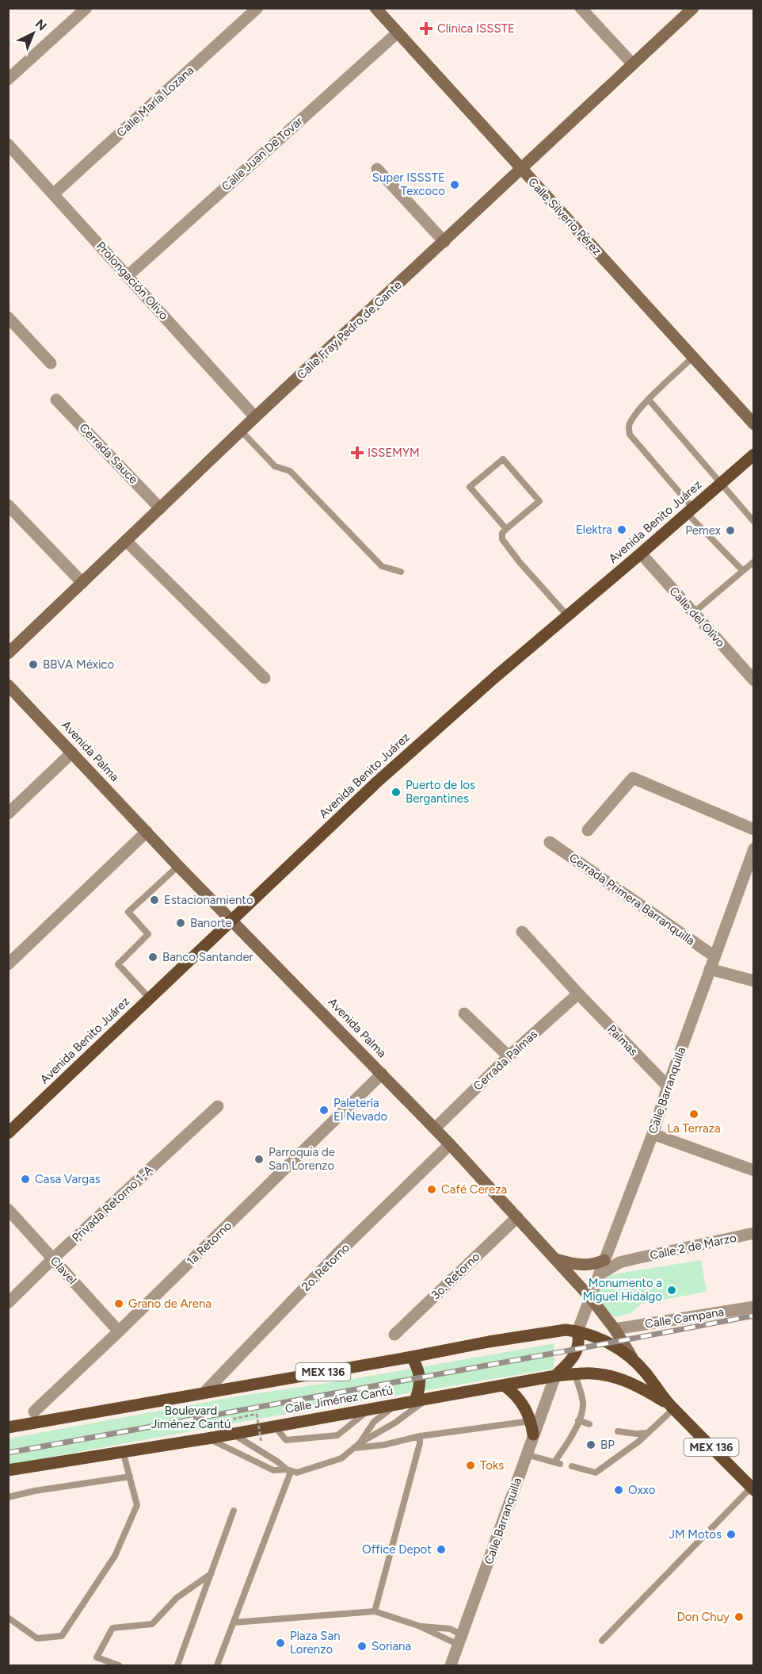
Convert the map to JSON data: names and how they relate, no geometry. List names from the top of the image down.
{
  "streets": {
    "main road": [
      "Calle Silverio Pérez",
      "Calle Fray Pedro de Gante",
      "Avenida Benito Juárez",
      "Avenida Palma",
      "MEX 136",
      "Calle Jiménez Cantú"
    ],
    "street": [
      "Calle María Lozana",
      "Calle Juan De Tovar",
      "Prolongación Olivo",
      "Cerrada Sauce",
      "Calle del Olivo",
      "Cerrada Primera Barranquilla",
      "Palmas",
      "Cerrada Palmas",
      "Calle Barranquilla",
      "Privada Retorno 1-A",
      "1a Retorno",
      "Calle 2 de Marzo",
      "2o. Retorno",
      "Clavel",
      "3o. Retorno",
      "Calle Campana"
    ]
  },
  "crossings": [
    ["Calle María Lozana", "Prolongación Olivo"],
    ["Calle Juan De Tovar", "Calle Silverio Pérez"],
    ["Calle Juan De Tovar", "Prolongación Olivo"],
    ["Calle Silverio Pérez", "Calle Fray Pedro de Gante"],
    ["Prolongación Olivo", "Calle Fray Pedro de Gante"],
    ["Calle Fray Pedro de Gante", "Cerrada Sauce"],
    ["Avenida Benito Juárez", "Calle del Olivo"],
    ["Avenida Benito Juárez", "Avenida Palma"],
    ["Avenida Palma", "Cerrada Palmas"],
    ["Avenida Palma", "Calle Barranquilla"],
    ["Avenida Palma", "1a Retorno"],
    ["Avenida Palma", "2o. Retorno"],
    ["Avenida Palma", "3o. Retorno"],
    ["Avenida Palma", "Calle Campana"],
    ["Avenida Palma", "MEX 136"],
    ["Avenida Palma", "Calle Jiménez Cantú"],
    ["Cerrada Primera Barranquilla", "Calle Barranquilla"],
    ["Palmas", "Cerrada Palmas"],
    ["Palmas", "Calle Barranquilla"],
    ["Calle Barranquilla", "Calle 2 de Marzo"],
    ["Calle Barranquilla", "MEX 136"],
    ["Calle Barranquilla", "Calle Jiménez Cantú"],
    ["Privada Retorno 1-A", "Clavel"],
    ["1a Retorno", "Clavel"],
    ["2o. Retorno", "MEX 136"],
    ["MEX 136", "Calle Jiménez Cantú"]
  ],
  "parks": ["Boulevard Jiménez Cantú"],
  "places": {
    "health": ["Clinica ISSSTE", "ISSEMYM"],
    "other": [
      "Super ISSSTE Texcoco",
      "Elektra",
      "Pemex",
      "BBVA México",
      "Puerto de los Bergantines",
      "Estacionamiento",
      "Banorte",
      "Banco Santander",
      "Paletería El Nevado",
      "La Terraza",
      "Parroquia de San Lorenzo",
      "Casa Vargas",
      "Café Cereza",
      "Monumento a Miguel Hidalgo",
      "Grano de Arena",
      "BP",
      "Toks",
      "Oxxo",
      "JM Motos",
      "Office Depot",
      "Don Chuy",
      "Plaza San Lorenzo",
      "Soriana"
    ]
  },
  "north": "top right"
}
